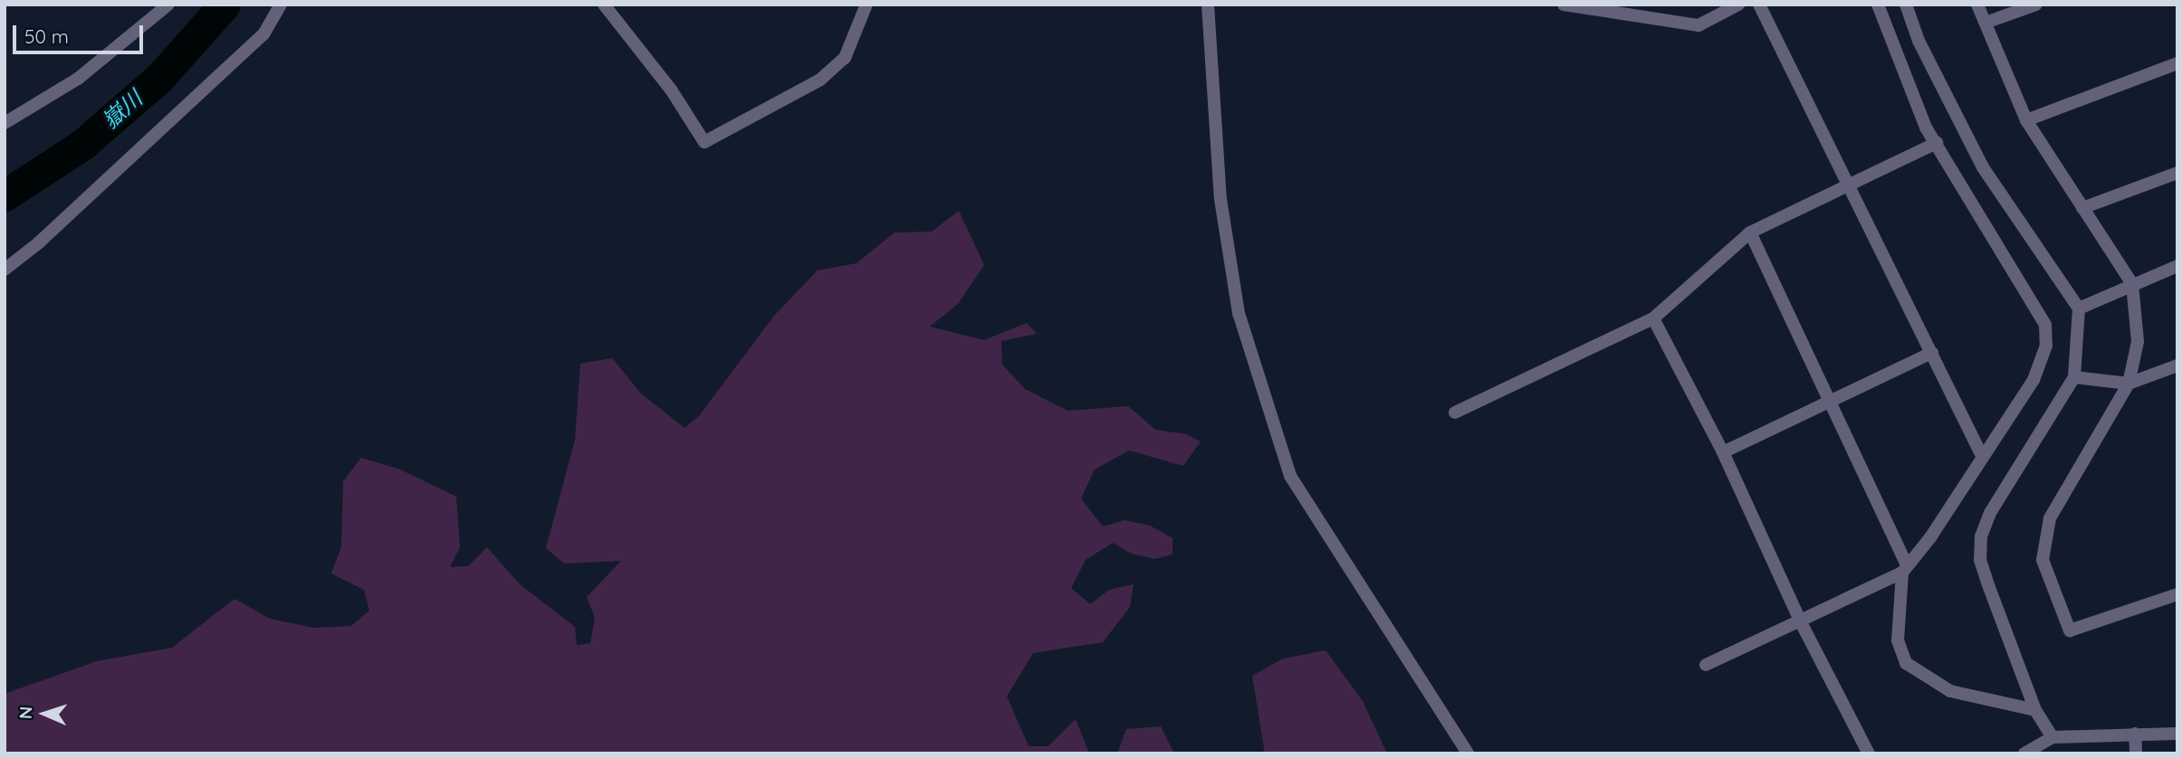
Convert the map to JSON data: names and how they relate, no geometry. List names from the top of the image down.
{
  "water": ["嶽川"],
  "scale_bar": "50 m",
  "north": "left"
}
